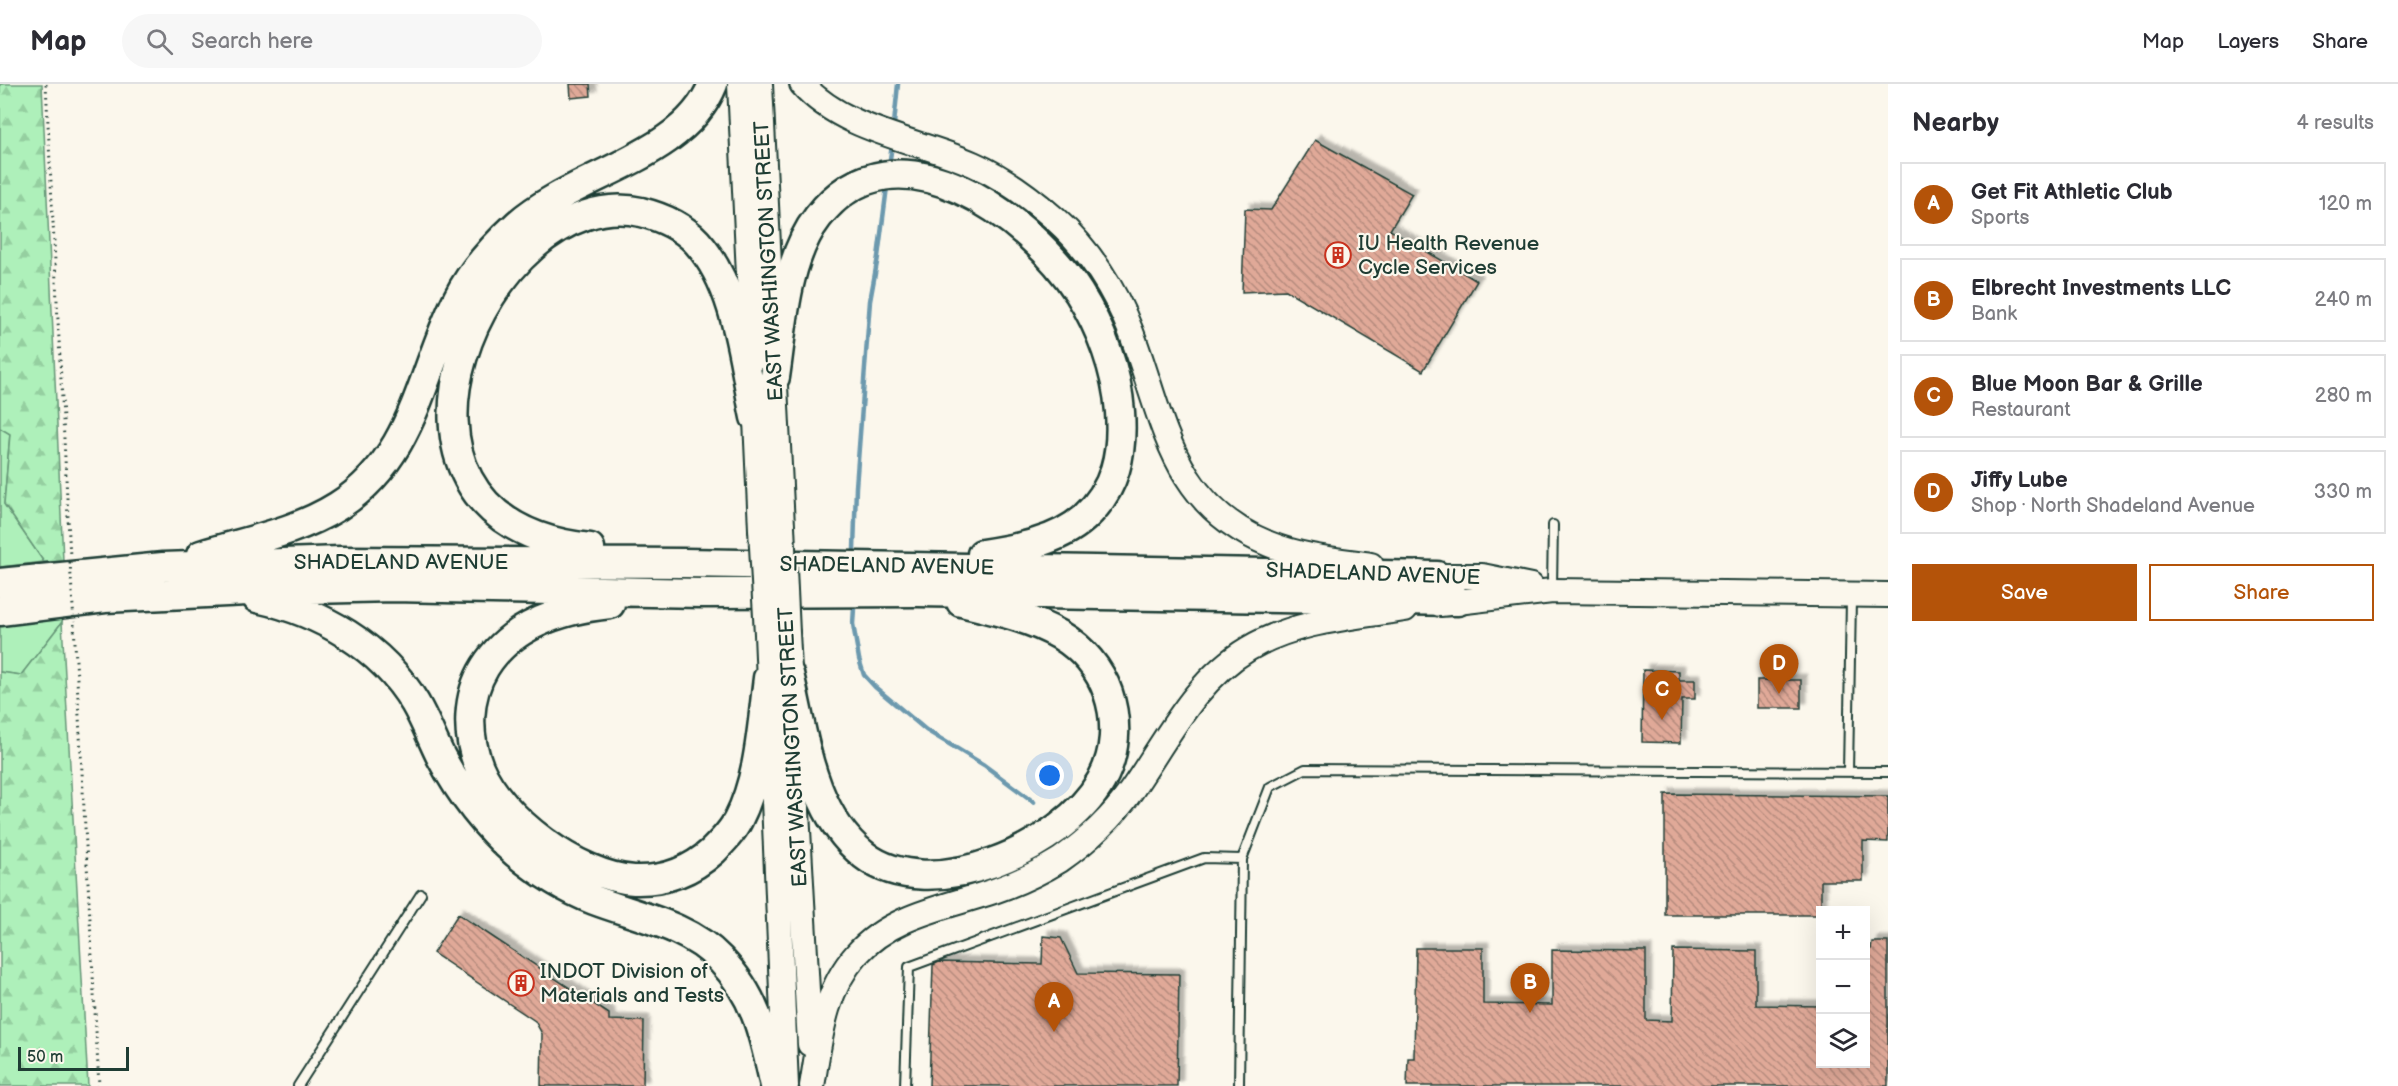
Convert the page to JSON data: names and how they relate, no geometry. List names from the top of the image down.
{
  "streets": {
    "highway": ["SHADELAND AVENUE"],
    "main road": ["EAST WASHINGTON STREET"]
  },
  "places": {
    "building": ["IU Health Revenue Cycle Services", "INDOT Division of Materials and Tests"]
  },
  "scale_bar": "50 m",
  "page": {
    "header": "Map",
    "search": "Search here",
    "nav": ["Map", "Layers", "Share"],
    "heading": ["Nearby", "4 results"],
    "list": [
      {
        "mark": "A",
        "name": "Get Fit Athletic Club",
        "note": "Sports",
        "value": "120 m"
      },
      {
        "mark": "B",
        "name": "Elbrecht Investments LLC",
        "note": "Bank",
        "value": "240 m"
      },
      {
        "mark": "C",
        "name": "Blue Moon Bar & Grille",
        "note": "Restaurant",
        "value": "280 m"
      },
      {
        "mark": "D",
        "name": "Jiffy Lube",
        "note": "Shop · North Shadeland Avenue",
        "value": "330 m"
      }
    ],
    "buttons": ["Save", "Share"],
    "pins": [
      "D",
      "C",
      "B",
      "A"
    ],
    "map_buttons": ["+", "−"],
    "scale": "50 m"
  }
}
